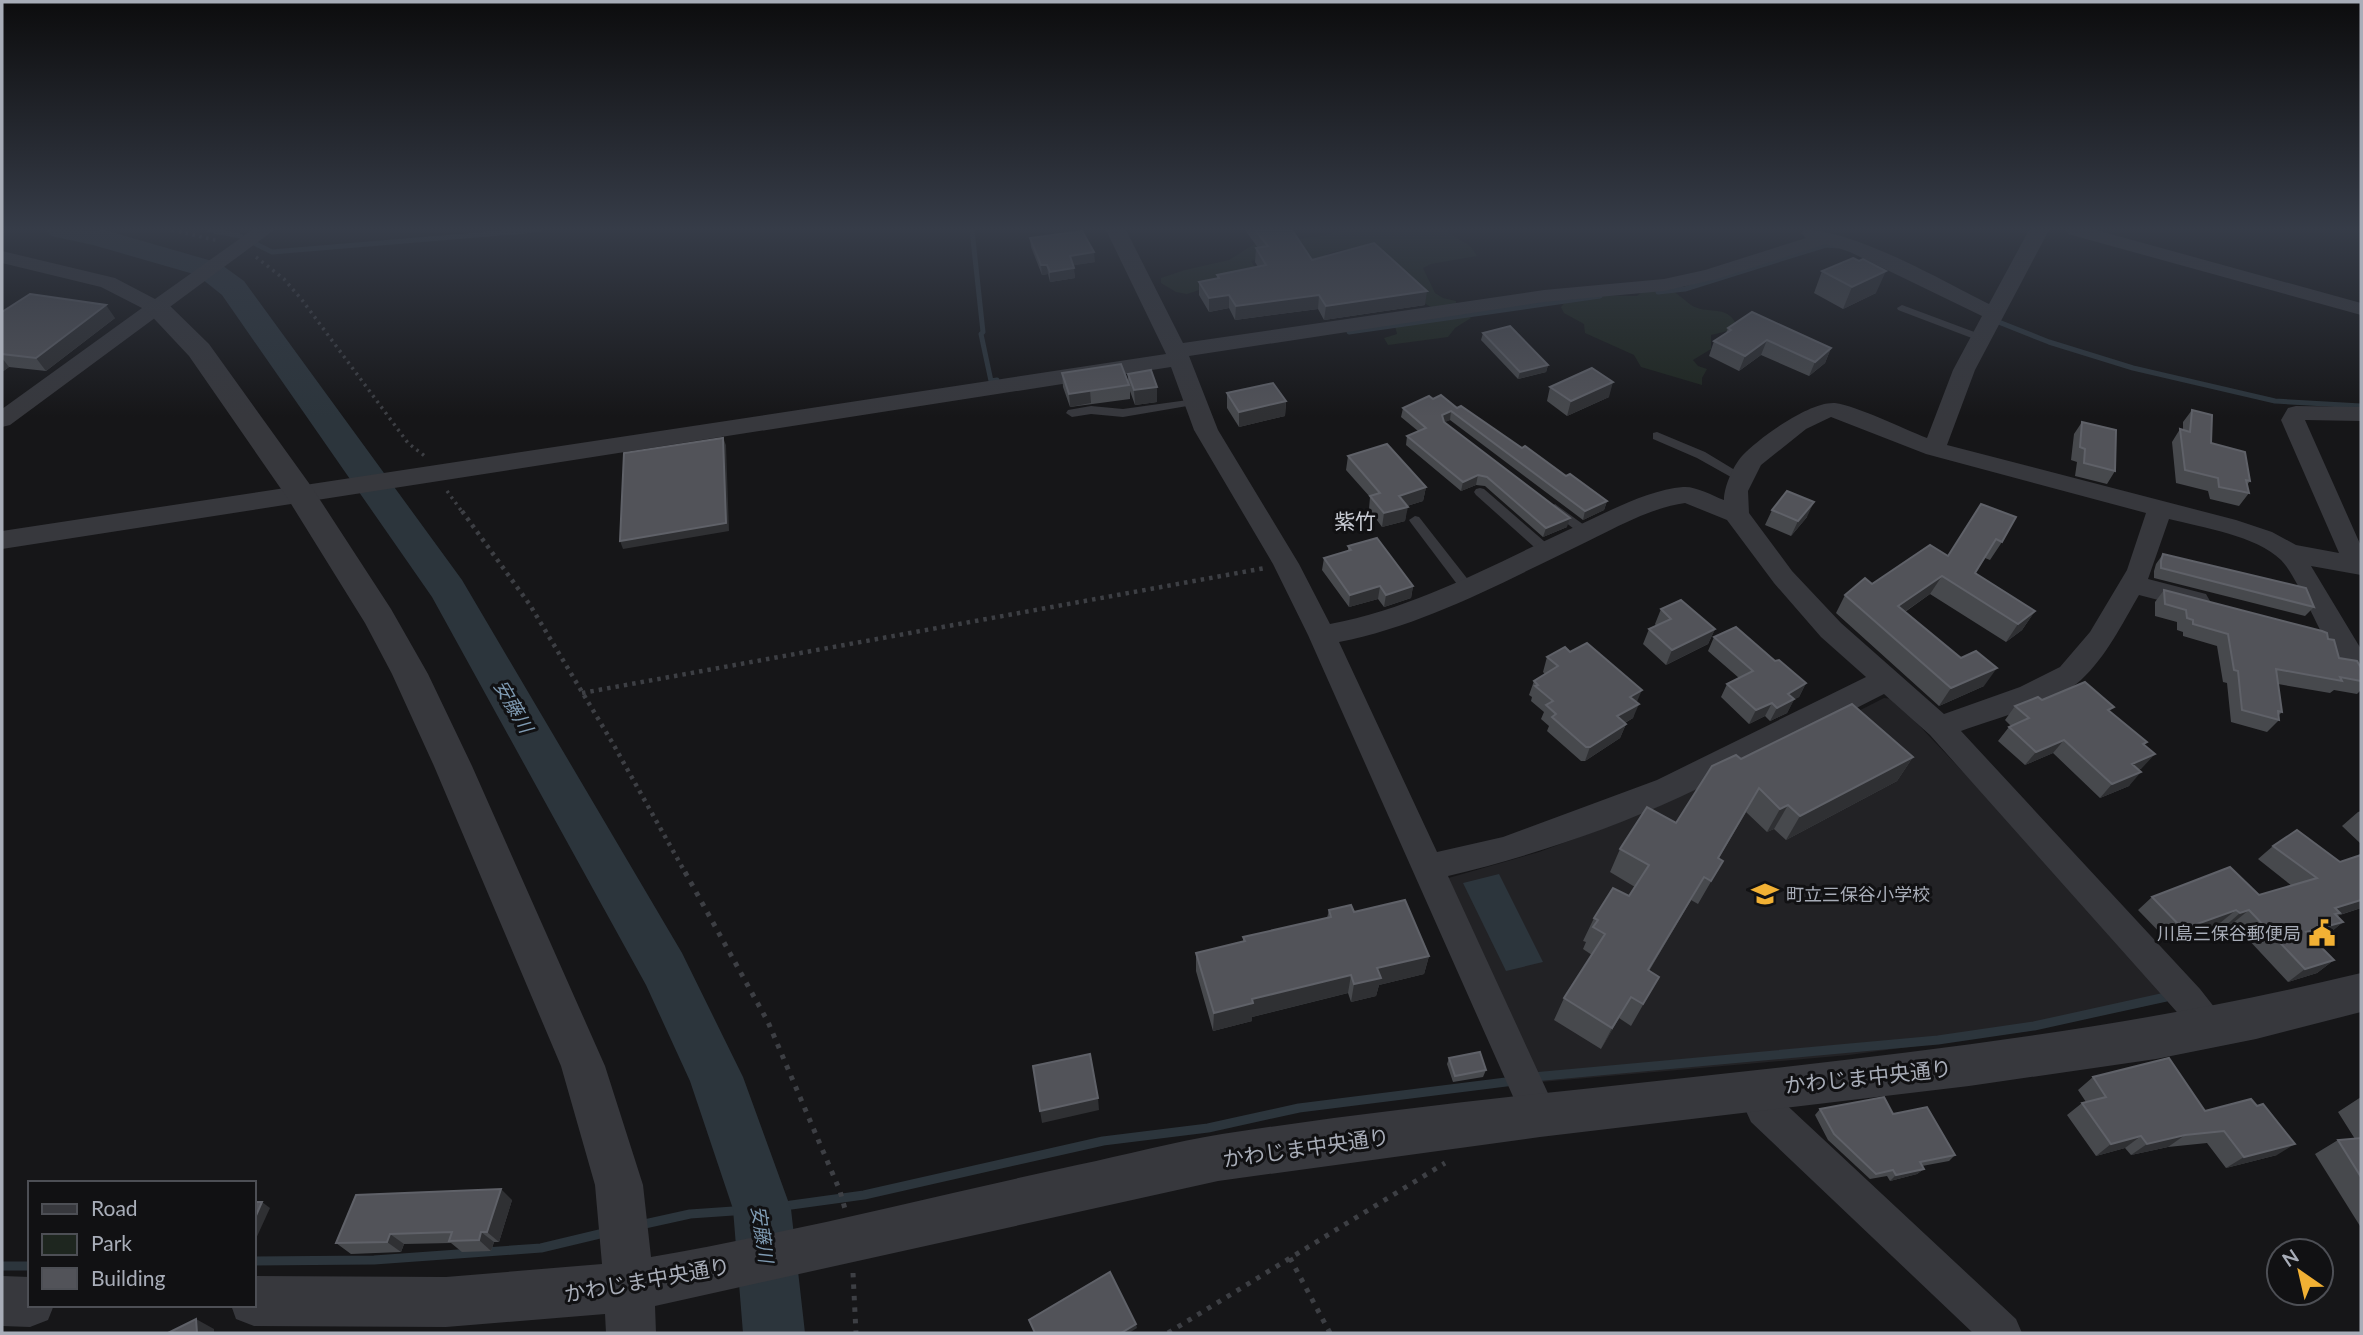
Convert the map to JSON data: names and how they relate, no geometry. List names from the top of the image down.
{
  "streets": {
    "street": ["かわじま中央通り"]
  },
  "districts": ["紫竹"],
  "water": ["安藤川"],
  "places": {
    "school or university": ["町立三保谷小学校"],
    "public building": ["川島三保谷郵便局"]
  },
  "legend": ["Road", "Park", "Building"],
  "north": "top left"
}
